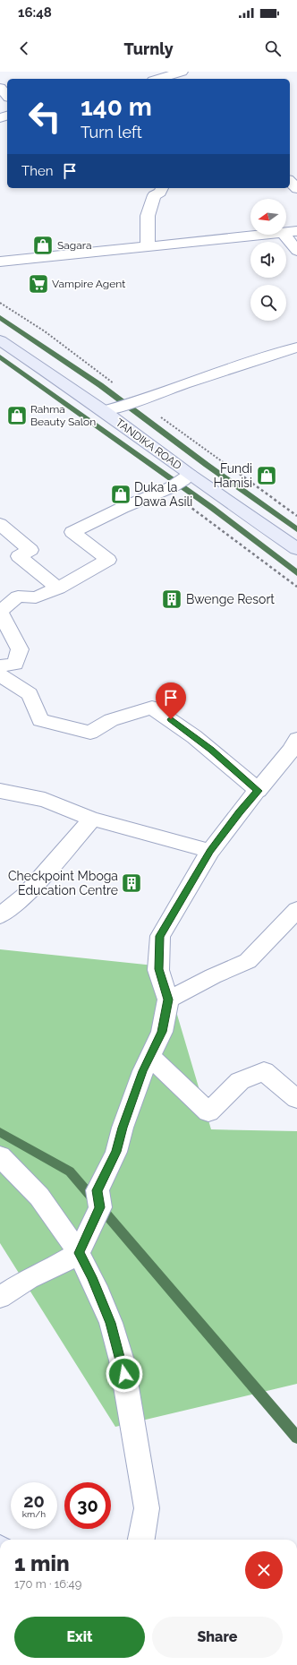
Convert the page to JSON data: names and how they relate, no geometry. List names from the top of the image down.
{
  "streets": {
    "street": ["TANDIKA ROAD"]
  },
  "places": {
    "shop": [
      "Sagara",
      "Rahma Beauty Salon",
      "Fundi Hamisi",
      "Duka la Dawa Asili"
    ],
    "supermarket": ["Vampire Agent"],
    "building": ["Bwenge Resort", "Checkpoint Mboga Education Centre"]
  },
  "north": "left",
  "page": {
    "status": "16:48",
    "header": "Turnly",
    "turn": ["140 m", "Turn left"],
    "then": "Then",
    "speed": "20 km/h",
    "limit": "30",
    "heading": ["1 min", "170 m · 16:49"],
    "buttons": ["Exit", "Share"]
  }
}
